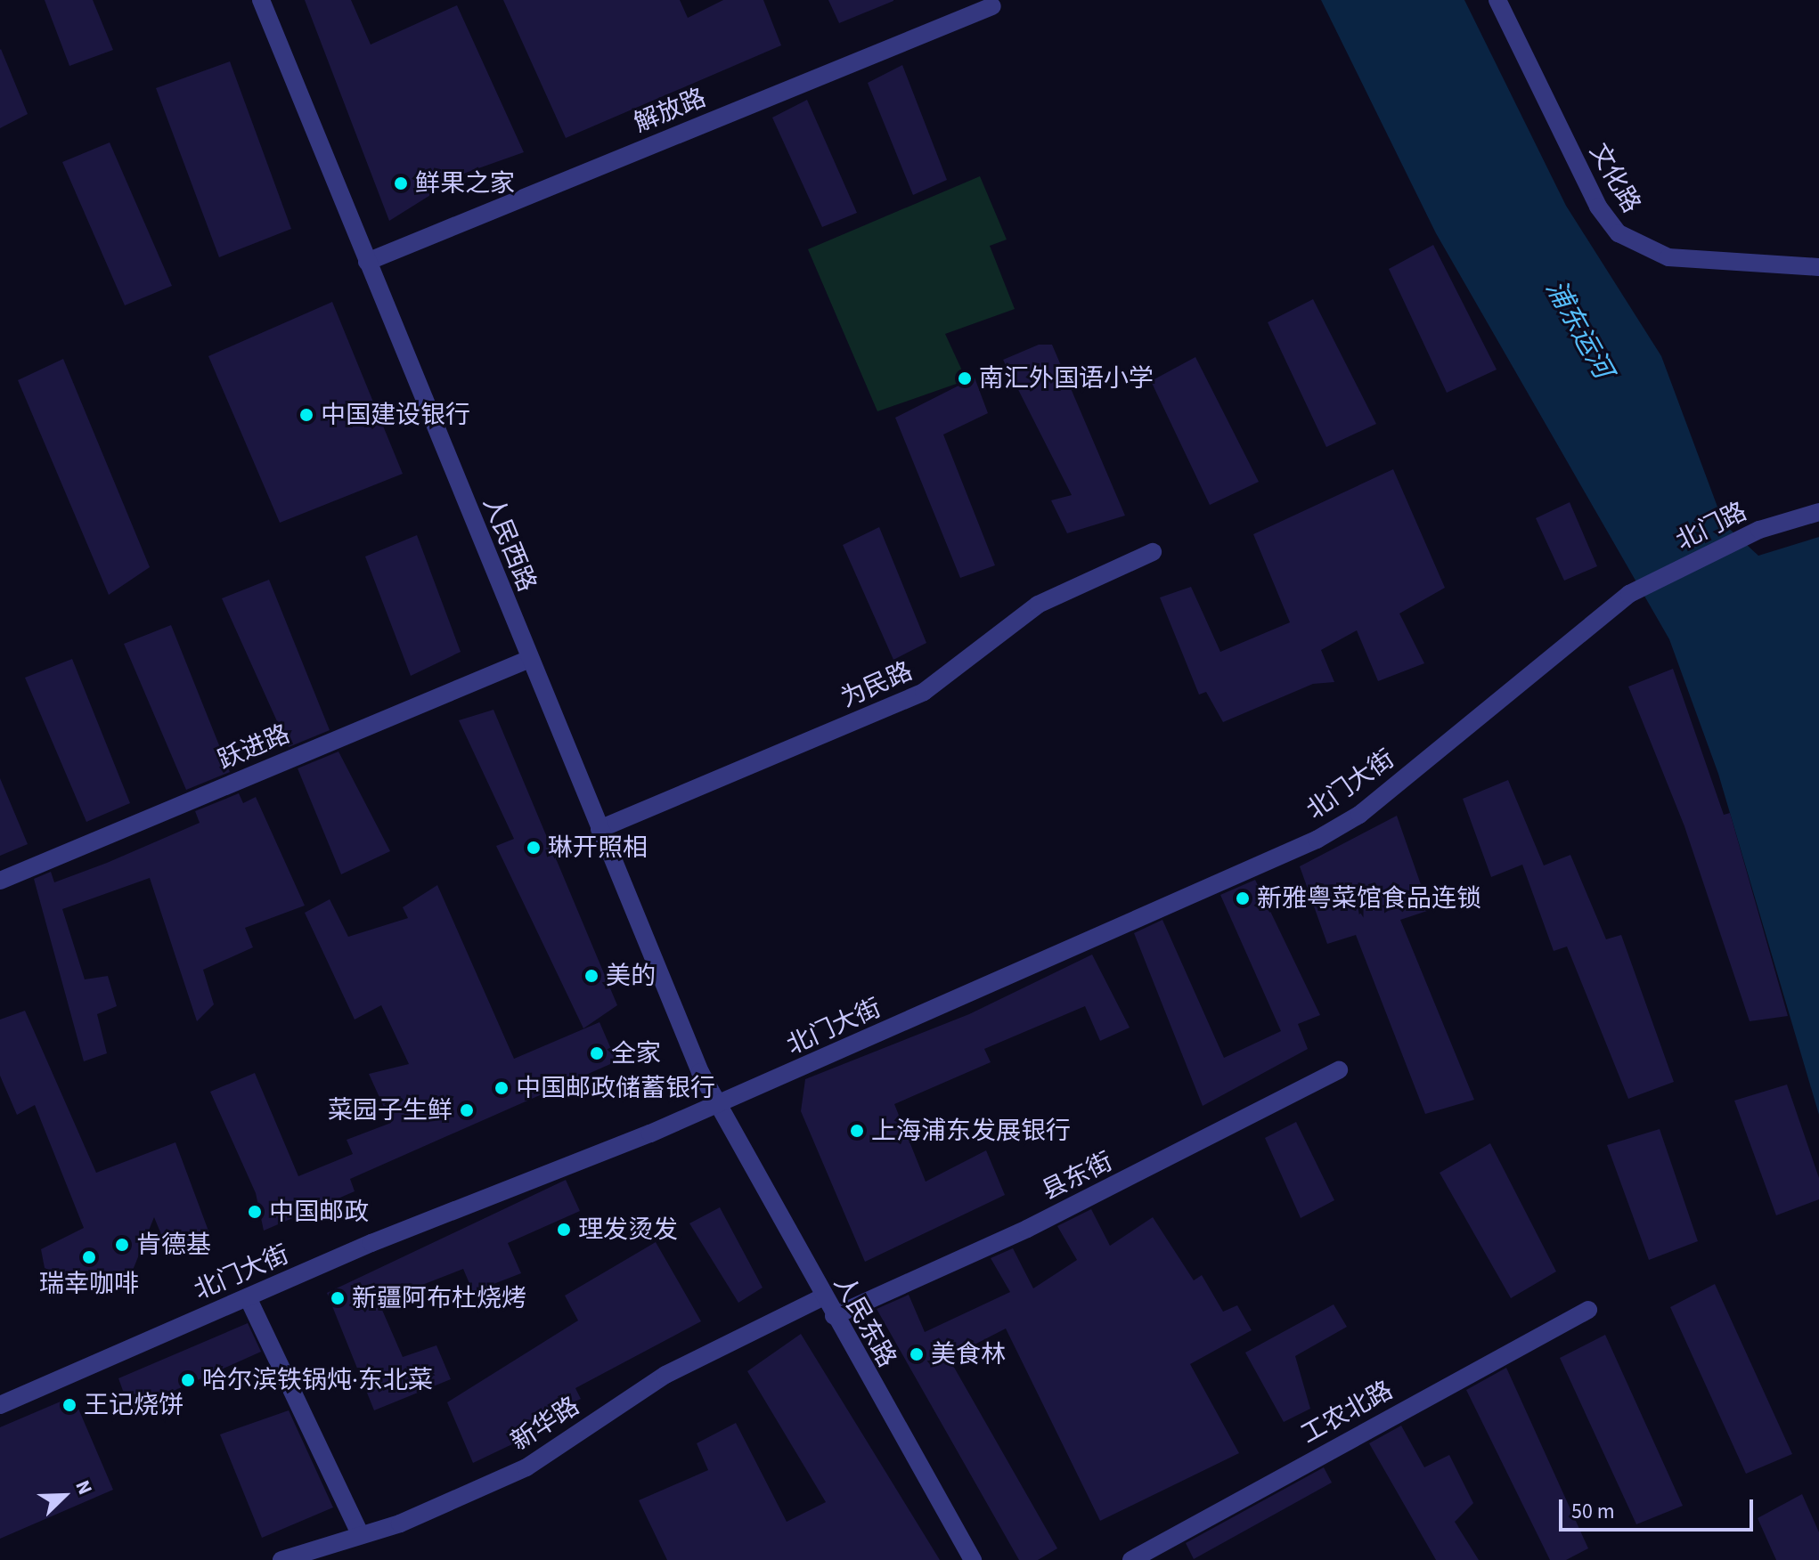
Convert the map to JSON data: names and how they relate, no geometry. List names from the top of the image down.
{
  "streets": {
    "street": [
      "解放路",
      "文化路",
      "北门路",
      "人民西路",
      "为民路",
      "跃进路",
      "北门大街",
      "县东街",
      "人民东路",
      "工农北路",
      "新华路"
    ]
  },
  "crossings": [
    ["解放路", "人民西路"],
    ["北门路", "北门大街"],
    ["人民西路", "为民路"],
    ["人民西路", "跃进路"],
    ["人民西路", "北门大街"],
    ["人民西路", "人民东路"],
    ["北门大街", "人民东路"],
    ["县东街", "人民东路"],
    ["人民东路", "新华路"]
  ],
  "water": ["浦东运河"],
  "places": [
    "鲜果之家",
    "南汇外国语小学",
    "中国建设银行",
    "琳开照相",
    "新雅粤菜馆食品连锁",
    "美的",
    "全家",
    "中国邮政储蓄银行",
    "菜园子生鲜",
    "上海浦东发展银行",
    "中国邮政",
    "理发烫发",
    "肯德基",
    "瑞幸咖啡",
    "新疆阿布杜烧烤",
    "美食林",
    "哈尔滨铁锅炖·东北菜",
    "王记烧饼"
  ],
  "scale_bar": "50 m",
  "north": "top right"
}
